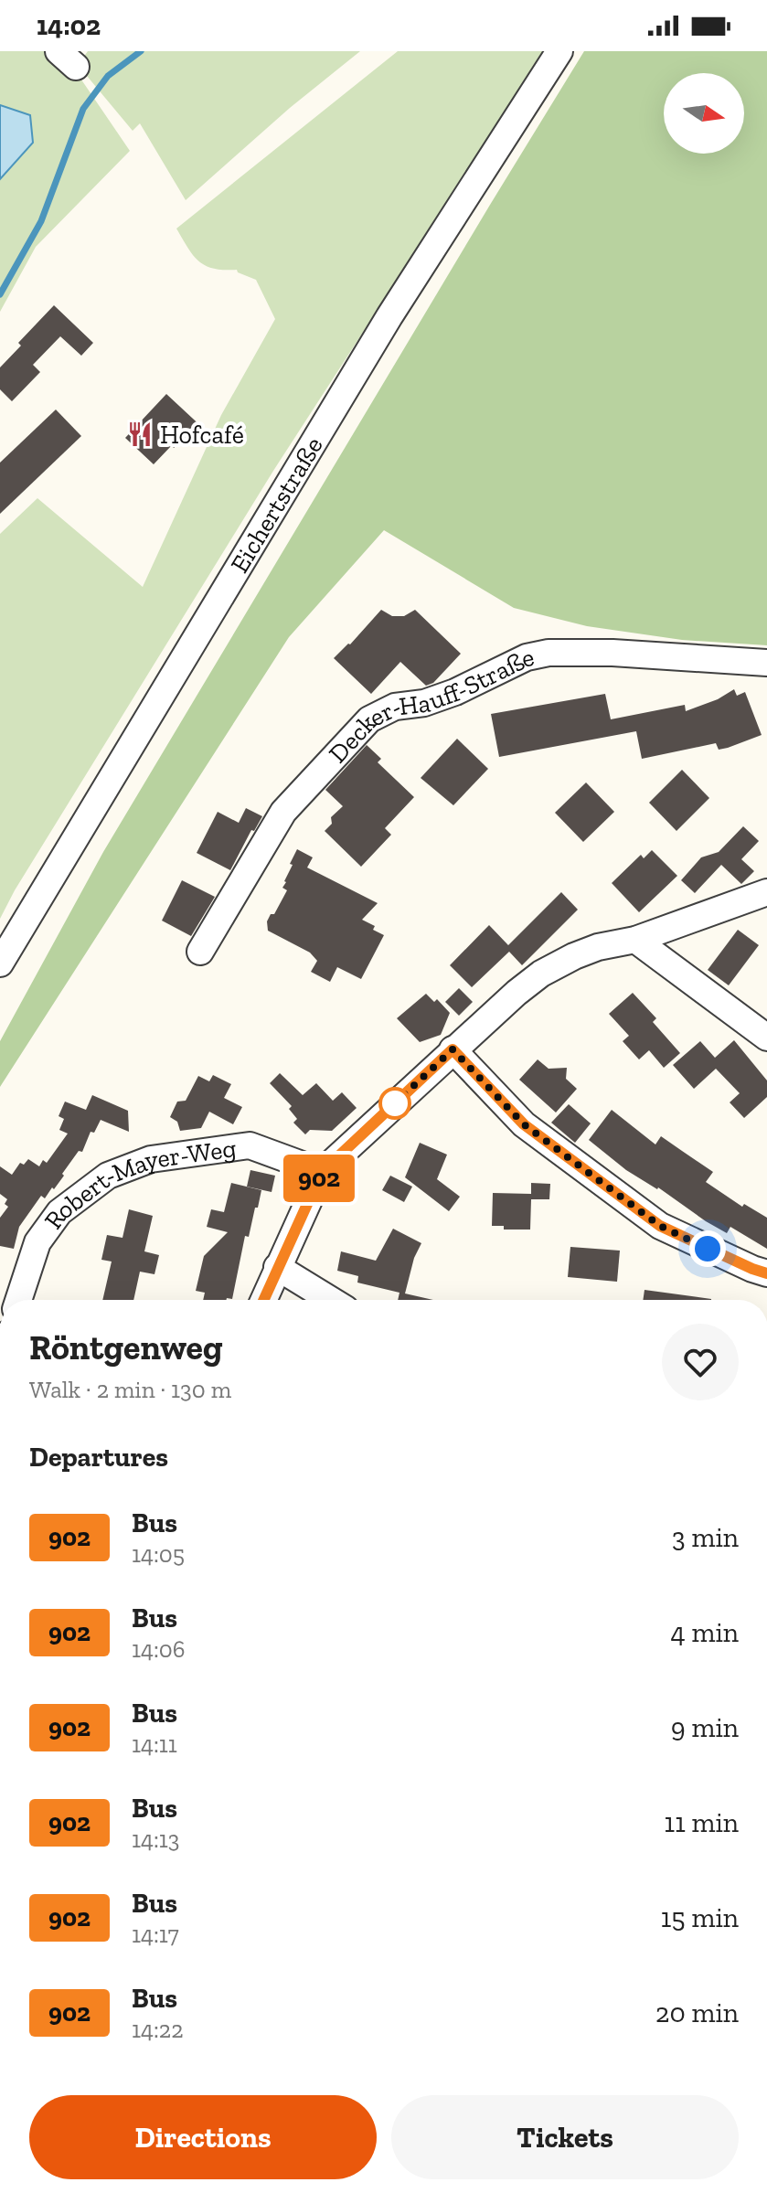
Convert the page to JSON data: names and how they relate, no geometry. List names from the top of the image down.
{
  "streets": {
    "street": ["Eichertstraße", "Decker-Hauff-Straße", "Robert-Mayer-Weg"]
  },
  "places": {
    "restaurant": ["Hofcafé"]
  },
  "lines": ["bus line 902"],
  "north": "right",
  "page": {
    "status": "14:02",
    "on_map": "902",
    "heading": [
      ["Röntgenweg", "Walk · 2 min · 130 m"],
      "Departures"
    ],
    "list": [
      {
        "mark": "902",
        "name": "Bus",
        "note": "14:05",
        "value": "3 min"
      },
      {
        "mark": "902",
        "name": "Bus",
        "note": "14:06",
        "value": "4 min"
      },
      {
        "mark": "902",
        "name": "Bus",
        "note": "14:11",
        "value": "9 min"
      },
      {
        "mark": "902",
        "name": "Bus",
        "note": "14:13",
        "value": "11 min"
      },
      {
        "mark": "902",
        "name": "Bus",
        "note": "14:17",
        "value": "15 min"
      },
      {
        "mark": "902",
        "name": "Bus",
        "note": "14:22",
        "value": "20 min"
      }
    ],
    "buttons": ["Directions", "Tickets"]
  }
}
